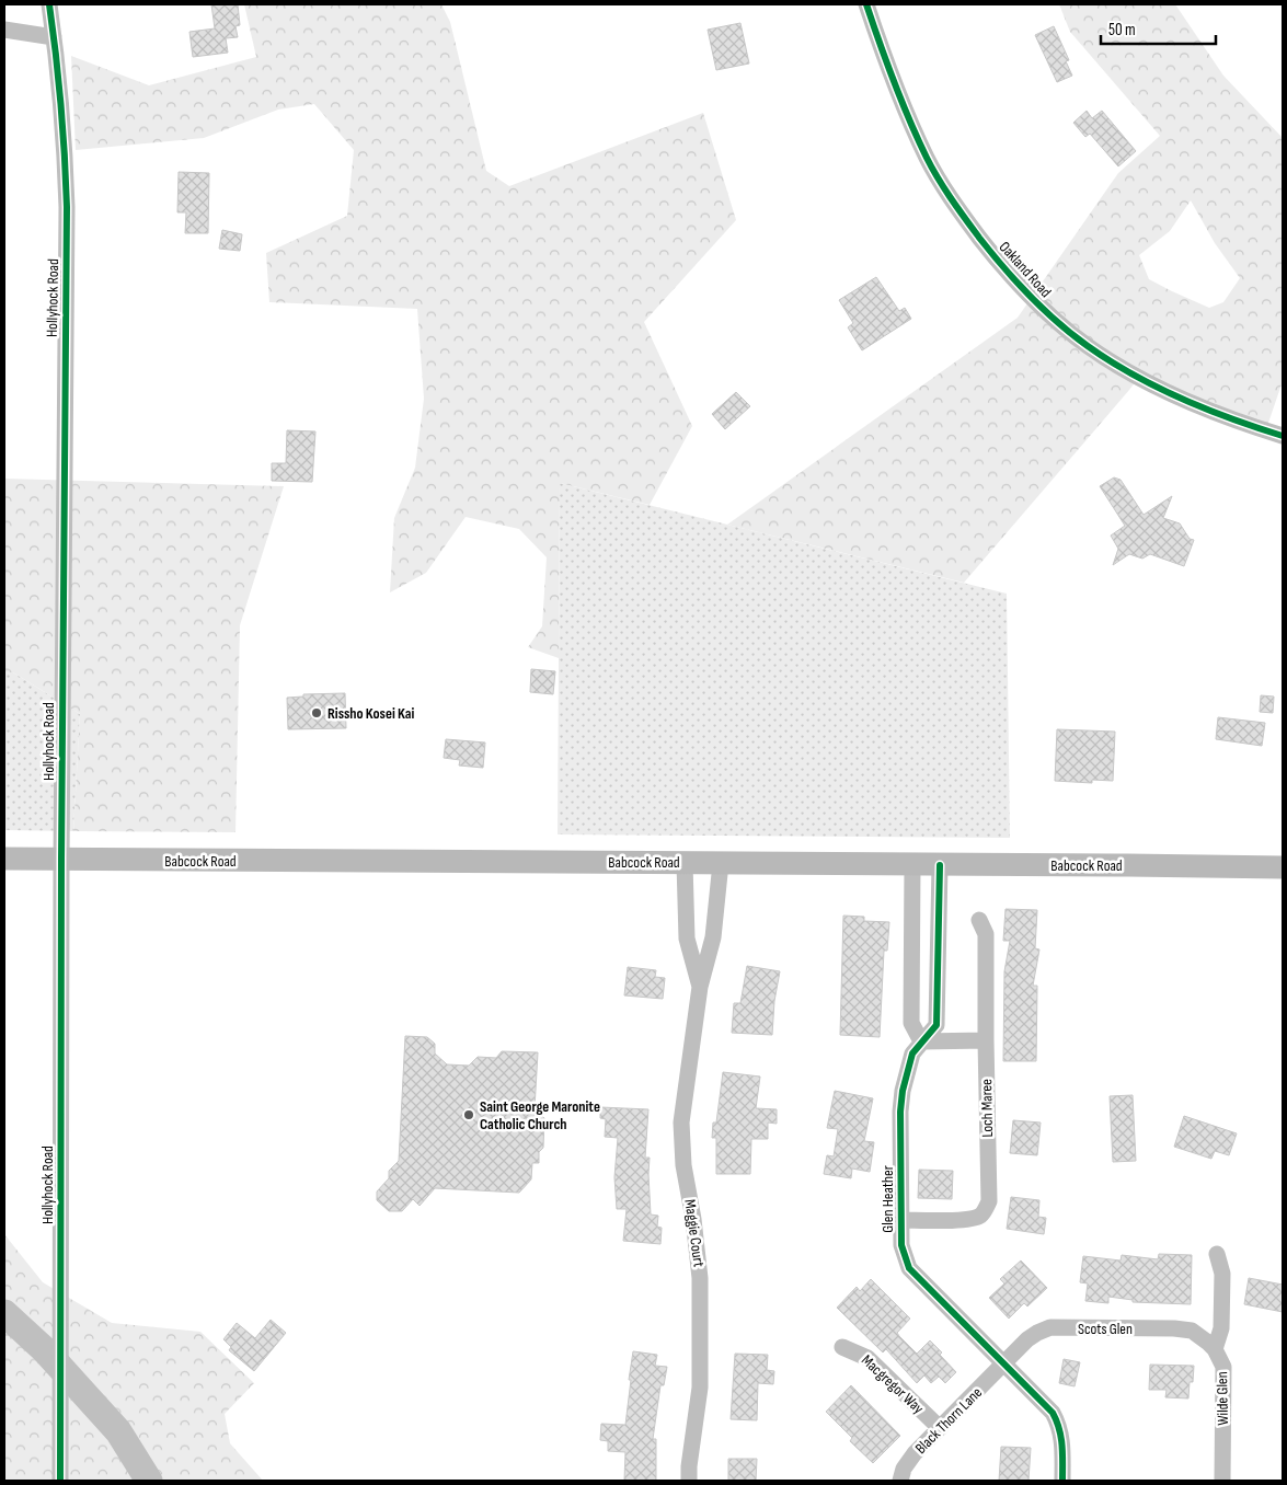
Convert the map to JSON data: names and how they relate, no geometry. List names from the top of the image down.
{
  "streets": {
    "main road": ["Babcock Road"],
    "street": [
      "Oakland Road",
      "Hollyhock Road",
      "Loch Maree",
      "Glen Heather",
      "Maggie Court",
      "Scots Glen",
      "Macgregor Way",
      "Wilde Glen",
      "Black Thorn Lane"
    ]
  },
  "crossings": [
    ["Hollyhock Road", "Babcock Road"],
    ["Babcock Road", "Glen Heather"],
    ["Babcock Road", "Maggie Court"],
    ["Loch Maree", "Glen Heather"],
    ["Glen Heather", "Scots Glen"],
    ["Glen Heather", "Black Thorn Lane"],
    ["Scots Glen", "Wilde Glen"],
    ["Scots Glen", "Black Thorn Lane"],
    ["Macgregor Way", "Black Thorn Lane"]
  ],
  "places": ["Rissho Kosei Kai", "Saint George Maronite Catholic Church"],
  "scale_bar": "50 m"
}
